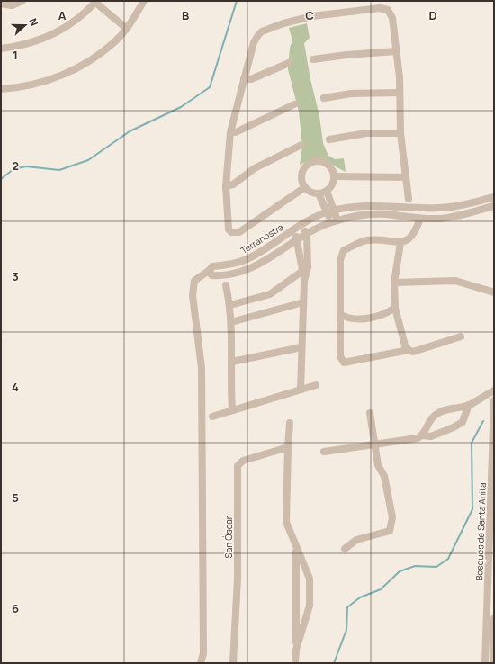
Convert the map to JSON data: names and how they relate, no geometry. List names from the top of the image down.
{
  "streets": {
    "street": ["Terranostra", "Bosques de Santa Anita", "San Óscar"]
  },
  "north": "right",
  "grid": {
    "columns": [
      "A",
      "B",
      "C",
      "D"
    ],
    "rows": [
      "1",
      "2",
      "3",
      "4",
      "5",
      "6"
    ]
  }
}
